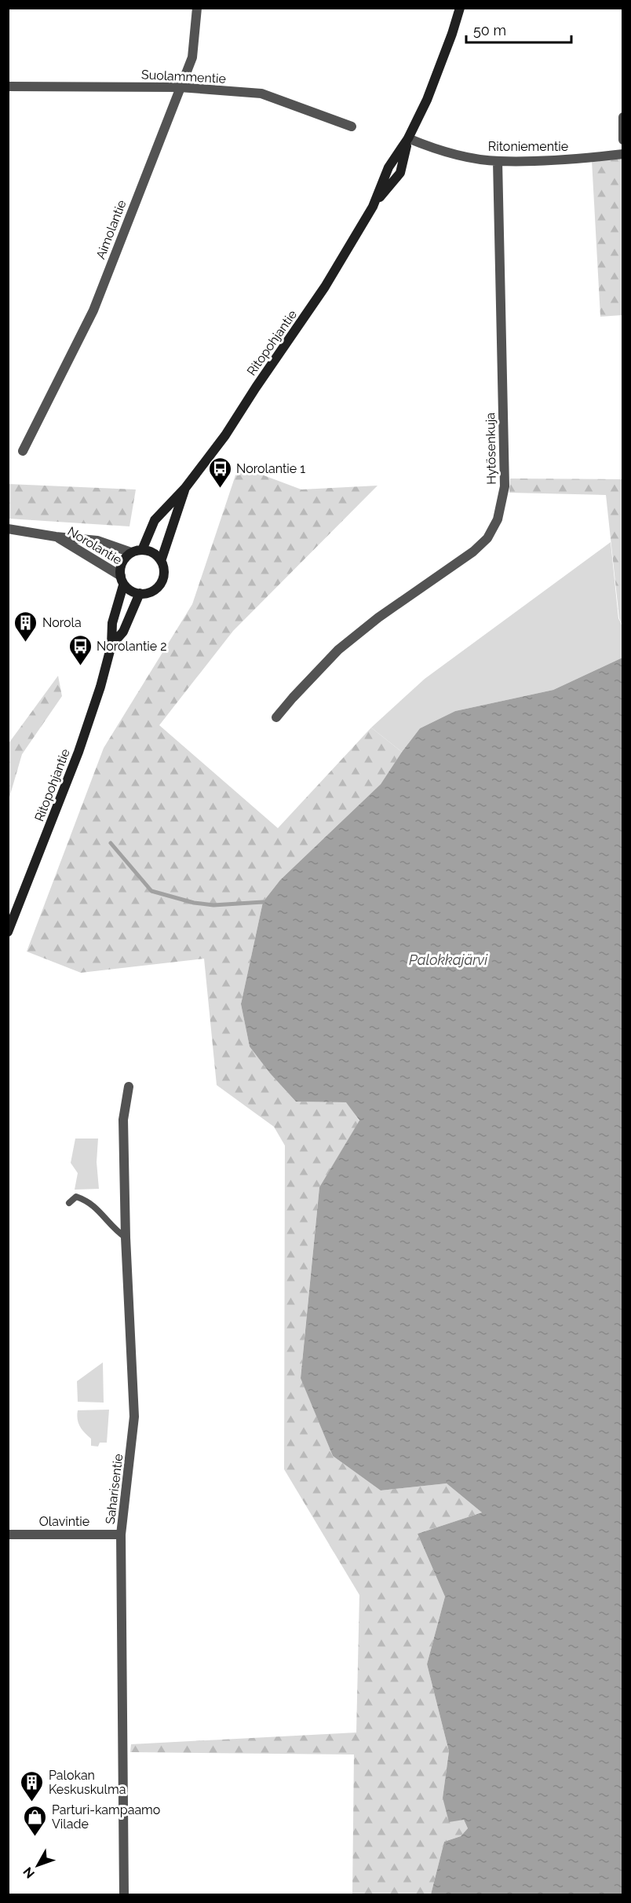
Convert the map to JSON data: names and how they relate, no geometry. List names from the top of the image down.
{
  "streets": {
    "main road": ["Ritopohjantie"],
    "street": [
      "Suolammentie",
      "Ritoniementie",
      "Aimolantie",
      "Hytösenkuja",
      "Norolantie",
      "Saharisentie",
      "Olavintie"
    ]
  },
  "crossings": [
    ["Suolammentie", "Aimolantie"],
    ["Ritoniementie", "Ritopohjantie"],
    ["Ritoniementie", "Hytösenkuja"],
    ["Ritopohjantie", "Norolantie"],
    ["Saharisentie", "Olavintie"]
  ],
  "water": ["Palokkajärvi"],
  "places": {
    "bus stop": ["Norolantie 1", "Norolantie 2"],
    "building": ["Norola", "Palokan Keskuskulma"],
    "shop": ["Parturi-kampaamo Vilade"]
  },
  "scale_bar": "50 m",
  "north": "bottom left"
}
